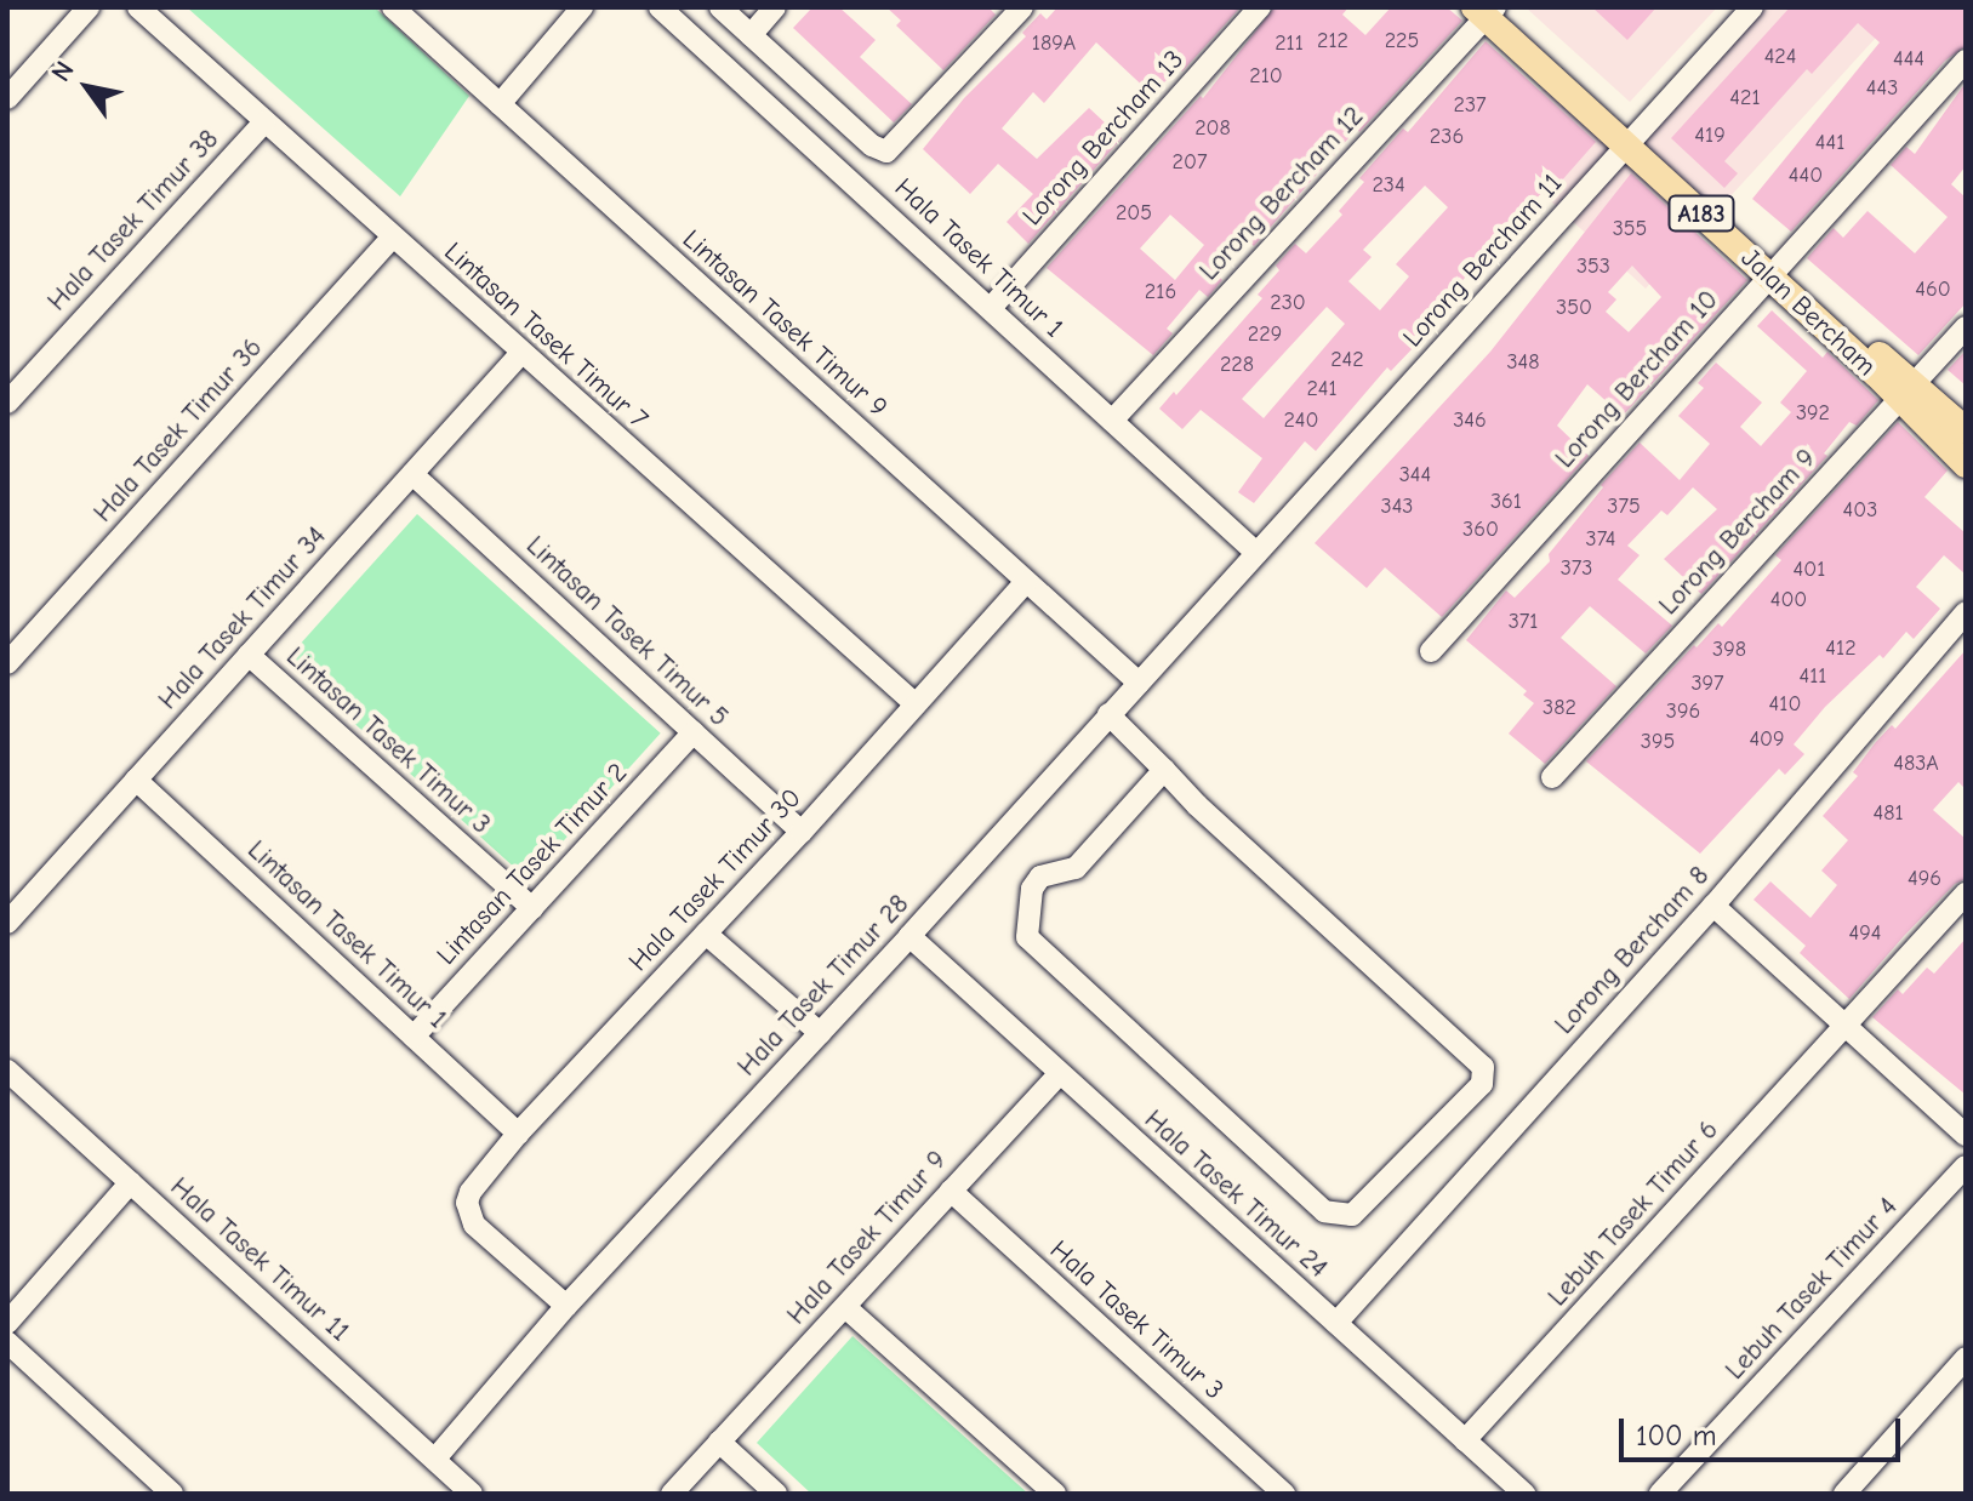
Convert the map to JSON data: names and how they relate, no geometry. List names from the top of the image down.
{
  "streets": {
    "main road": ["A183", "Jalan Bercham"],
    "street": [
      "Lorong Bercham 13",
      "Lorong Bercham 12",
      "Hala Tasek Timur 38",
      "Hala Tasek Timur 1",
      "Lorong Bercham 11",
      "Lintasan Tasek Timur 9",
      "Lintasan Tasek Timur 7",
      "Lorong Bercham 10",
      "Hala Tasek Timur 36",
      "Lorong Bercham 9",
      "Hala Tasek Timur 34",
      "Lintasan Tasek Timur 5",
      "Lintasan Tasek Timur 3",
      "Lintasan Tasek Timur 2",
      "Hala Tasek Timur 30",
      "Lintasan Tasek Timur 1",
      "Lorong Bercham 8",
      "Hala Tasek Timur 28",
      "Hala Tasek Timur 24",
      "Lebuh Tasek Timur 6",
      "Hala Tasek Timur 9",
      "Hala Tasek Timur 11",
      "Lebuh Tasek Timur 4",
      "Hala Tasek Timur 3"
    ]
  },
  "crossings": [
    ["Lorong Bercham 13", "Hala Tasek Timur 1"],
    ["Lorong Bercham 12", "Hala Tasek Timur 1"],
    ["Lorong Bercham 12", "Jalan Bercham"],
    ["Hala Tasek Timur 38", "Lintasan Tasek Timur 7"],
    ["Hala Tasek Timur 1", "Lorong Bercham 11"],
    ["Hala Tasek Timur 1", "Hala Tasek Timur 28"],
    ["Lorong Bercham 11", "Jalan Bercham"],
    ["Lorong Bercham 11", "Hala Tasek Timur 28"],
    ["Jalan Bercham", "Lorong Bercham 10"],
    ["Jalan Bercham", "Lorong Bercham 9"],
    ["Lintasan Tasek Timur 9", "Hala Tasek Timur 30"],
    ["Lintasan Tasek Timur 9", "Hala Tasek Timur 28"],
    ["Lintasan Tasek Timur 7", "Hala Tasek Timur 36"],
    ["Lintasan Tasek Timur 7", "Hala Tasek Timur 34"],
    ["Lintasan Tasek Timur 7", "Hala Tasek Timur 30"],
    ["Hala Tasek Timur 34", "Lintasan Tasek Timur 5"],
    ["Hala Tasek Timur 34", "Lintasan Tasek Timur 3"],
    ["Hala Tasek Timur 34", "Lintasan Tasek Timur 1"],
    ["Lintasan Tasek Timur 5", "Lintasan Tasek Timur 2"],
    ["Lintasan Tasek Timur 5", "Hala Tasek Timur 30"],
    ["Lintasan Tasek Timur 3", "Lintasan Tasek Timur 2"],
    ["Lintasan Tasek Timur 2", "Lintasan Tasek Timur 1"],
    ["Hala Tasek Timur 30", "Lintasan Tasek Timur 1"],
    ["Hala Tasek Timur 30", "Hala Tasek Timur 28"],
    ["Lorong Bercham 8", "Hala Tasek Timur 24"],
    ["Hala Tasek Timur 28", "Hala Tasek Timur 24"],
    ["Hala Tasek Timur 28", "Hala Tasek Timur 11"],
    ["Hala Tasek Timur 24", "Lebuh Tasek Timur 6"],
    ["Hala Tasek Timur 24", "Hala Tasek Timur 9"],
    ["Hala Tasek Timur 9", "Hala Tasek Timur 3"]
  ],
  "house_numbers": [
    "212",
    "225",
    "189A",
    "211",
    "424",
    "444",
    "210",
    "443",
    "421",
    "237",
    "208",
    "419",
    "236",
    "441",
    "207",
    "440",
    "234",
    "205",
    "355",
    "353",
    "460",
    "216",
    "230",
    "350",
    "229",
    "242",
    "348",
    "228",
    "241",
    "392",
    "240",
    "346",
    "344",
    "361",
    "343",
    "375",
    "403",
    "360",
    "374",
    "373",
    "401",
    "400",
    "371",
    "412",
    "398",
    "411",
    "397",
    "410",
    "382",
    "396",
    "409",
    "395",
    "483A",
    "481",
    "496",
    "494"
  ],
  "scale_bar": "100 m",
  "north": "top left"
}
